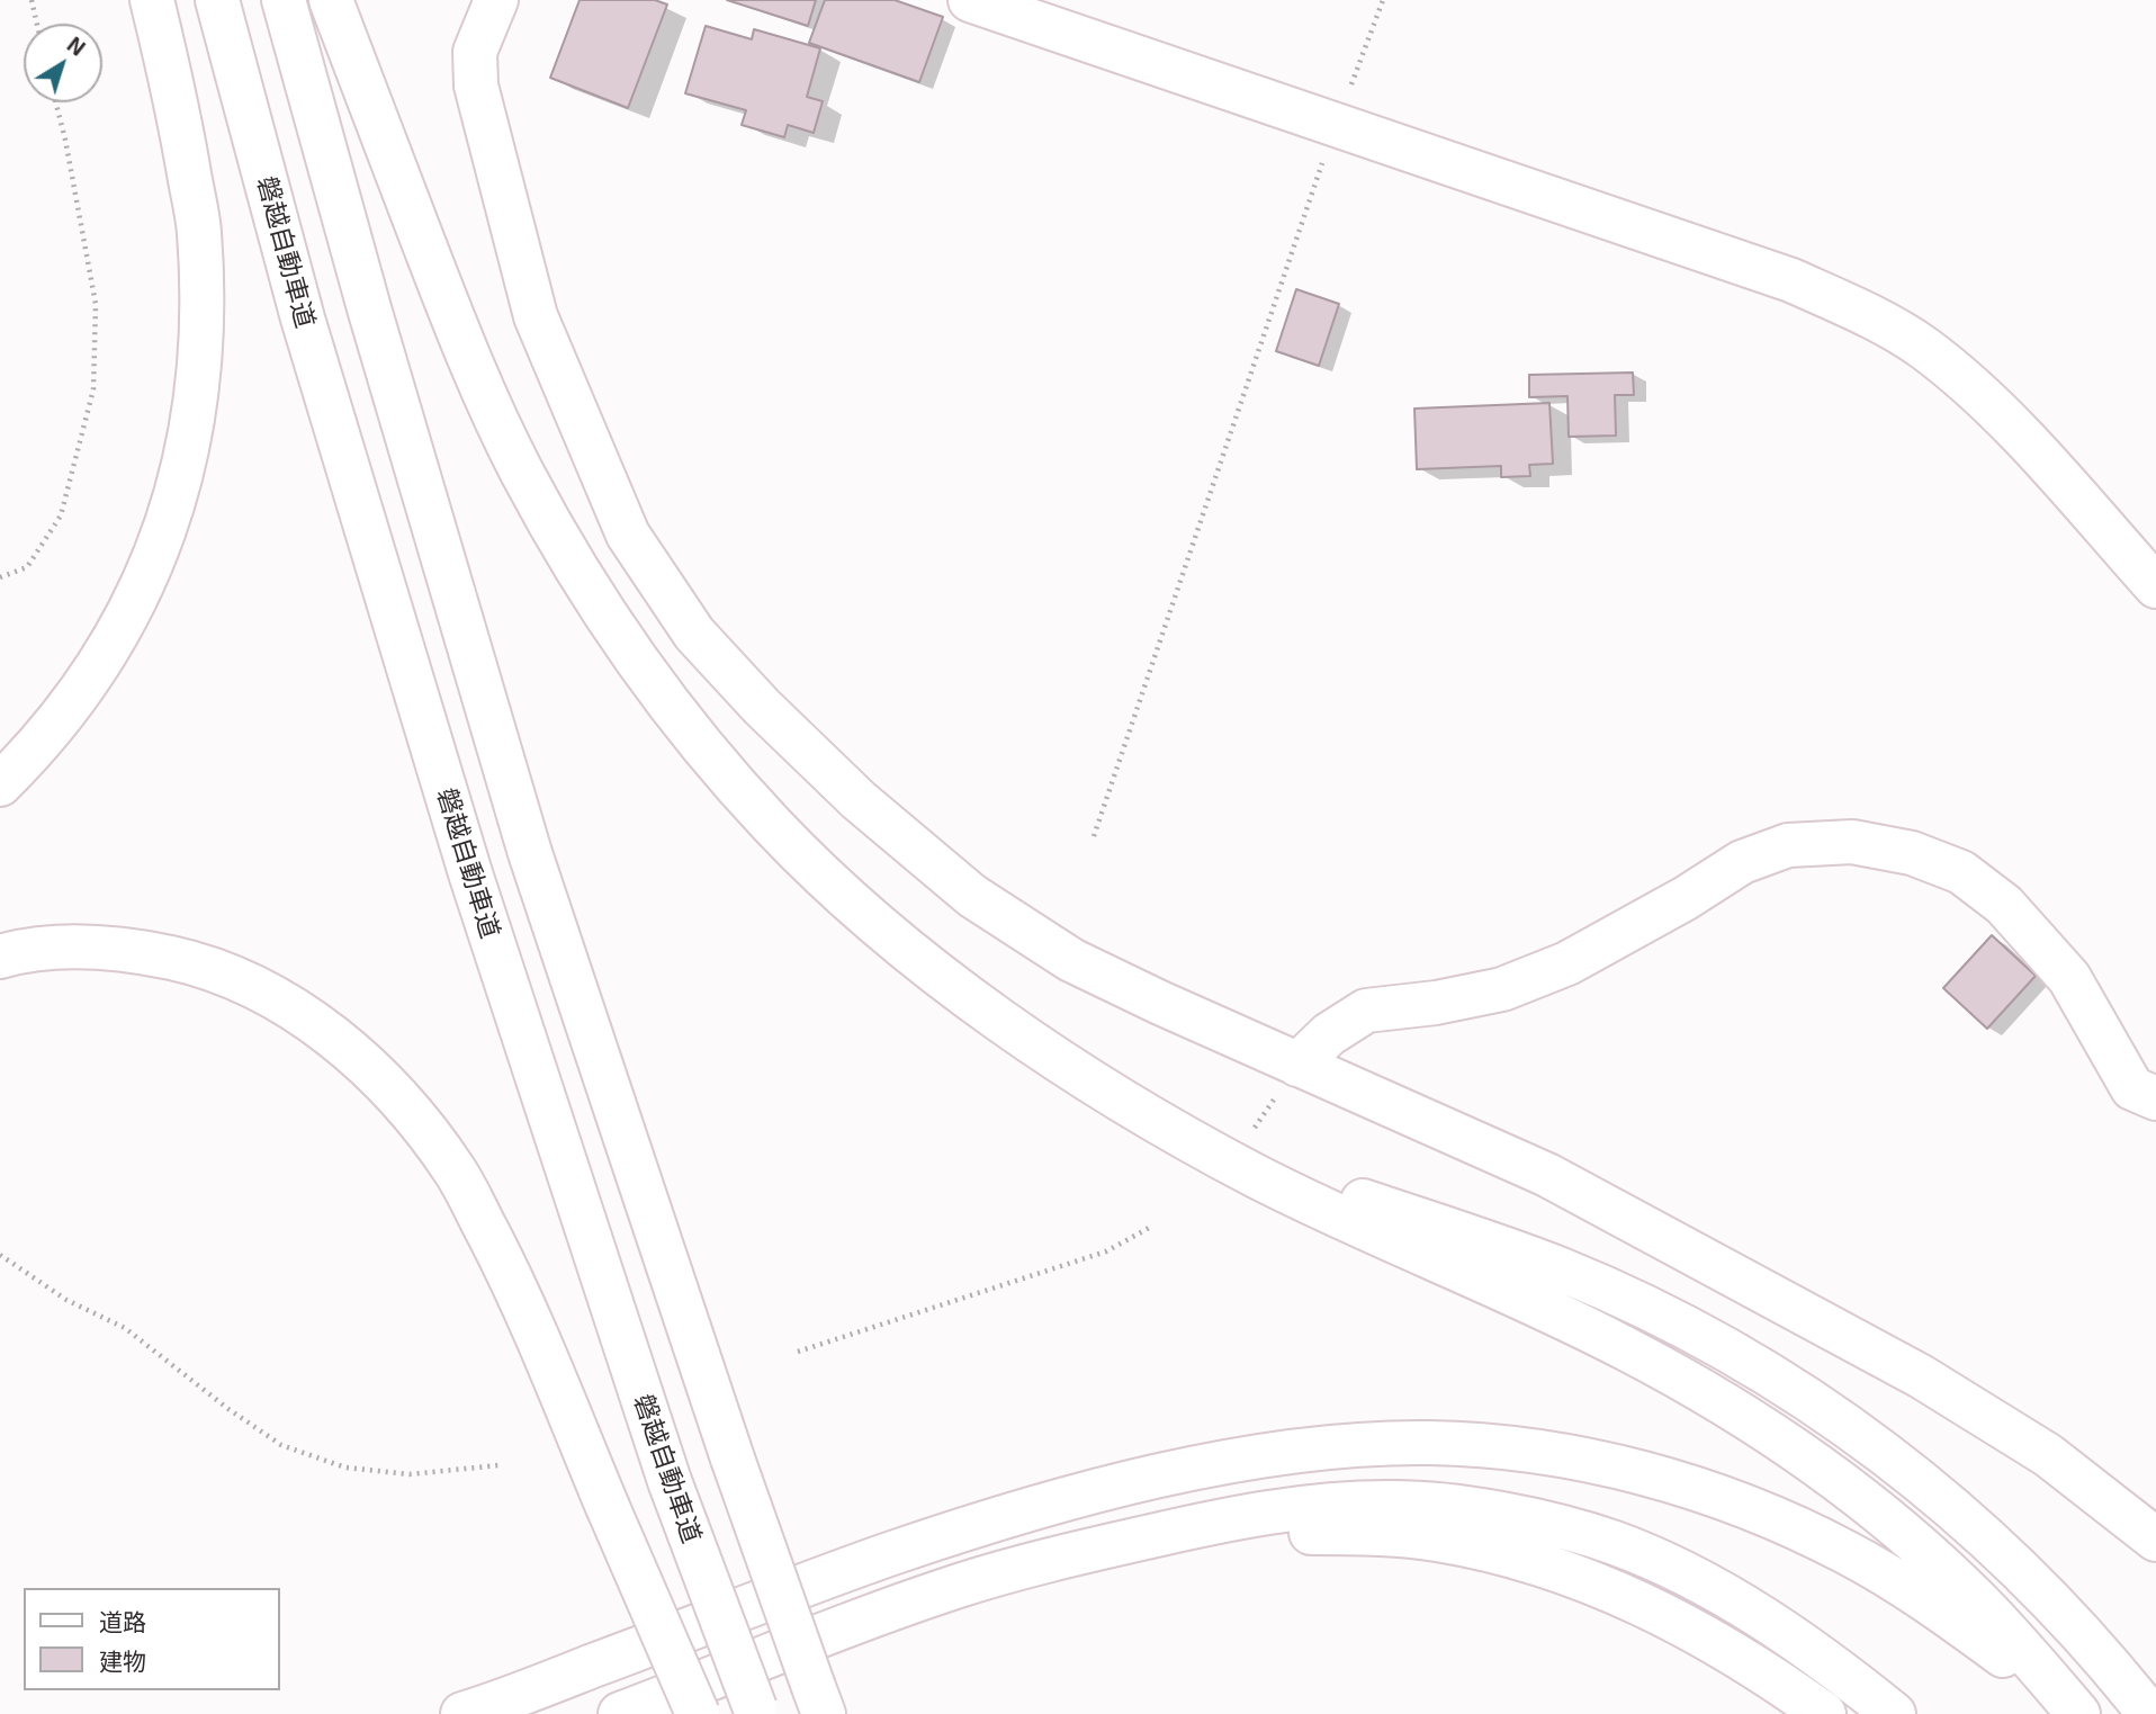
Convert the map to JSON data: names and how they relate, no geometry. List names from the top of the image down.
{
  "streets": {
    "main road": ["磐越自動車道"]
  },
  "legend": ["道路", "建物"],
  "north": "top right"
}
